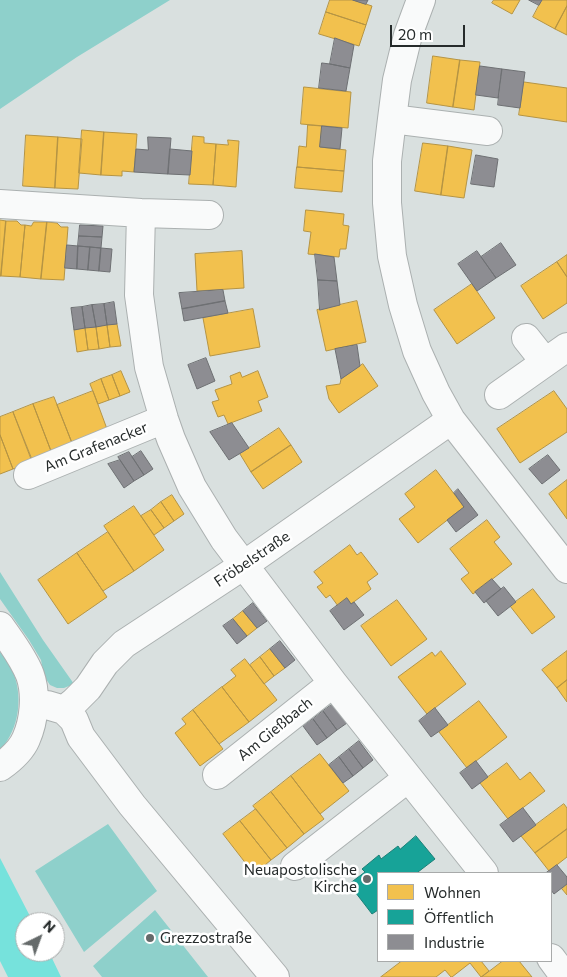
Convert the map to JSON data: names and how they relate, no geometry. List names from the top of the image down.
{
  "streets": {
    "street": ["Am Grafenacker", "Fröbelstraße", "Am Gießbach"]
  },
  "crossings": [
    ["Am Grafenacker", "Fröbelstraße"]
  ],
  "places": ["Neuapostolische Kirche", "Grezzostraße"],
  "legend": ["Wohnen", "Öffentlich", "Industrie"],
  "scale_bar": "20 m",
  "north": "top right"
}
